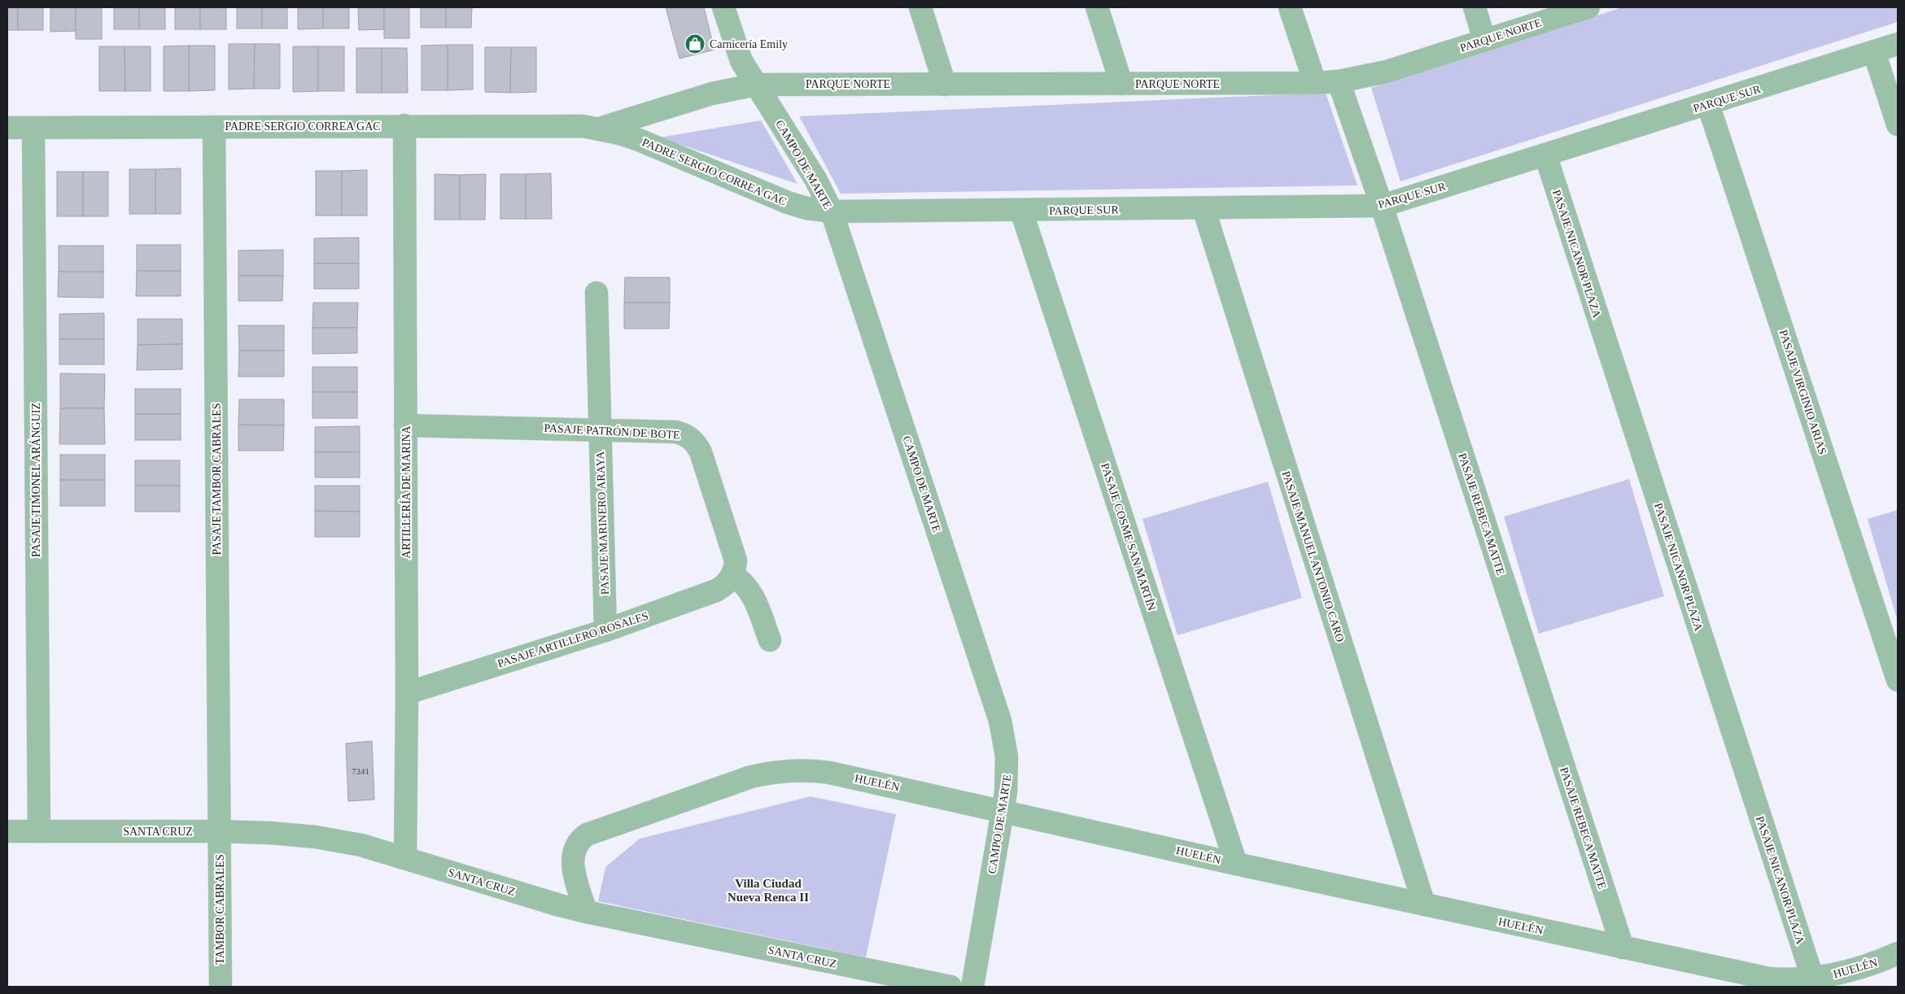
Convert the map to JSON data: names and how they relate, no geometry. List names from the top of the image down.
{
  "streets": {
    "street": [
      "PARQUE NORTE",
      "PARQUE SUR",
      "PADRE SERGIO CORREA GAC",
      "CAMPO DE MARTE",
      "PASAJE NICANOR PLAZA",
      "PASAJE VIRGINIO ARIAS",
      "PASAJE PATRÓN DE BOTE",
      "PASAJE TAMBOR CABRALES",
      "PASAJE TIMONEL ARÁNGUIZ",
      "ARTILLERÍA DE MARINA",
      "PASAJE REBECA MATTE",
      "PASAJE MARINERO ARAYA",
      "PASAJE COSME SAN MARTÍN",
      "PASAJE MANUEL ANTONIO CARO",
      "PASAJE ARTILLERO ROSALES",
      "HUELÉN",
      "SANTA CRUZ",
      "TAMBOR CABRALES"
    ]
  },
  "crossings": [
    ["PARQUE NORTE", "PADRE SERGIO CORREA GAC"],
    ["PARQUE NORTE", "CAMPO DE MARTE"],
    ["PARQUE NORTE", "PASAJE REBECA MATTE"],
    ["PARQUE SUR", "PADRE SERGIO CORREA GAC"],
    ["PARQUE SUR", "CAMPO DE MARTE"],
    ["PARQUE SUR", "PASAJE NICANOR PLAZA"],
    ["PARQUE SUR", "PASAJE VIRGINIO ARIAS"],
    ["PARQUE SUR", "PASAJE REBECA MATTE"],
    ["PARQUE SUR", "PASAJE COSME SAN MARTÍN"],
    ["PARQUE SUR", "PASAJE MANUEL ANTONIO CARO"],
    ["PADRE SERGIO CORREA GAC", "CAMPO DE MARTE"],
    ["PADRE SERGIO CORREA GAC", "PASAJE TAMBOR CABRALES"],
    ["PADRE SERGIO CORREA GAC", "PASAJE TIMONEL ARÁNGUIZ"],
    ["PADRE SERGIO CORREA GAC", "ARTILLERÍA DE MARINA"],
    ["CAMPO DE MARTE", "HUELÉN"],
    ["PASAJE NICANOR PLAZA", "HUELÉN"],
    ["PASAJE PATRÓN DE BOTE", "ARTILLERÍA DE MARINA"],
    ["PASAJE PATRÓN DE BOTE", "PASAJE MARINERO ARAYA"],
    ["PASAJE PATRÓN DE BOTE", "PASAJE ARTILLERO ROSALES"],
    ["PASAJE TAMBOR CABRALES", "SANTA CRUZ"],
    ["PASAJE TAMBOR CABRALES", "TAMBOR CABRALES"],
    ["PASAJE TIMONEL ARÁNGUIZ", "SANTA CRUZ"],
    ["ARTILLERÍA DE MARINA", "PASAJE ARTILLERO ROSALES"],
    ["ARTILLERÍA DE MARINA", "SANTA CRUZ"],
    ["PASAJE REBECA MATTE", "HUELÉN"],
    ["PASAJE MARINERO ARAYA", "PASAJE ARTILLERO ROSALES"],
    ["PASAJE COSME SAN MARTÍN", "HUELÉN"],
    ["PASAJE MANUEL ANTONIO CARO", "HUELÉN"],
    ["HUELÉN", "SANTA CRUZ"],
    ["SANTA CRUZ", "TAMBOR CABRALES"]
  ],
  "districts": ["Villa Ciudad Nueva Renca II"],
  "places": {
    "shop": ["Carnicería Emily"]
  },
  "house_numbers": ["7341"]
}
